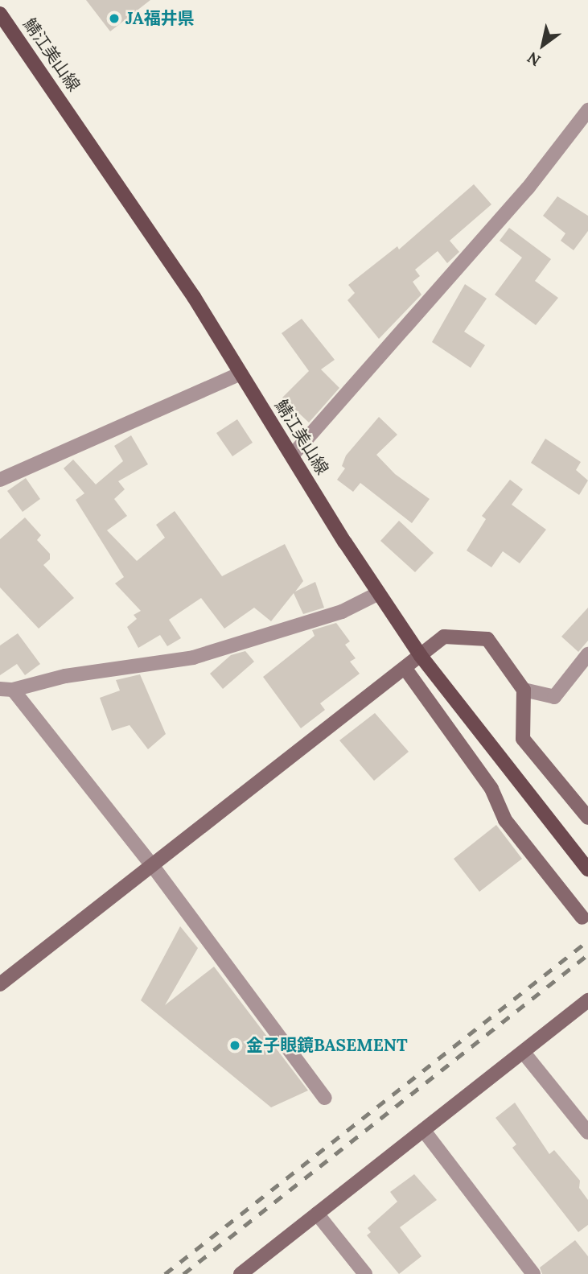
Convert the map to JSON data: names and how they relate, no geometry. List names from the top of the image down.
{
  "streets": {
    "main road": ["鯖江美山線"]
  },
  "places": ["JA福井県", "金子眼鏡BASEMENT"],
  "north": "bottom left"
}
